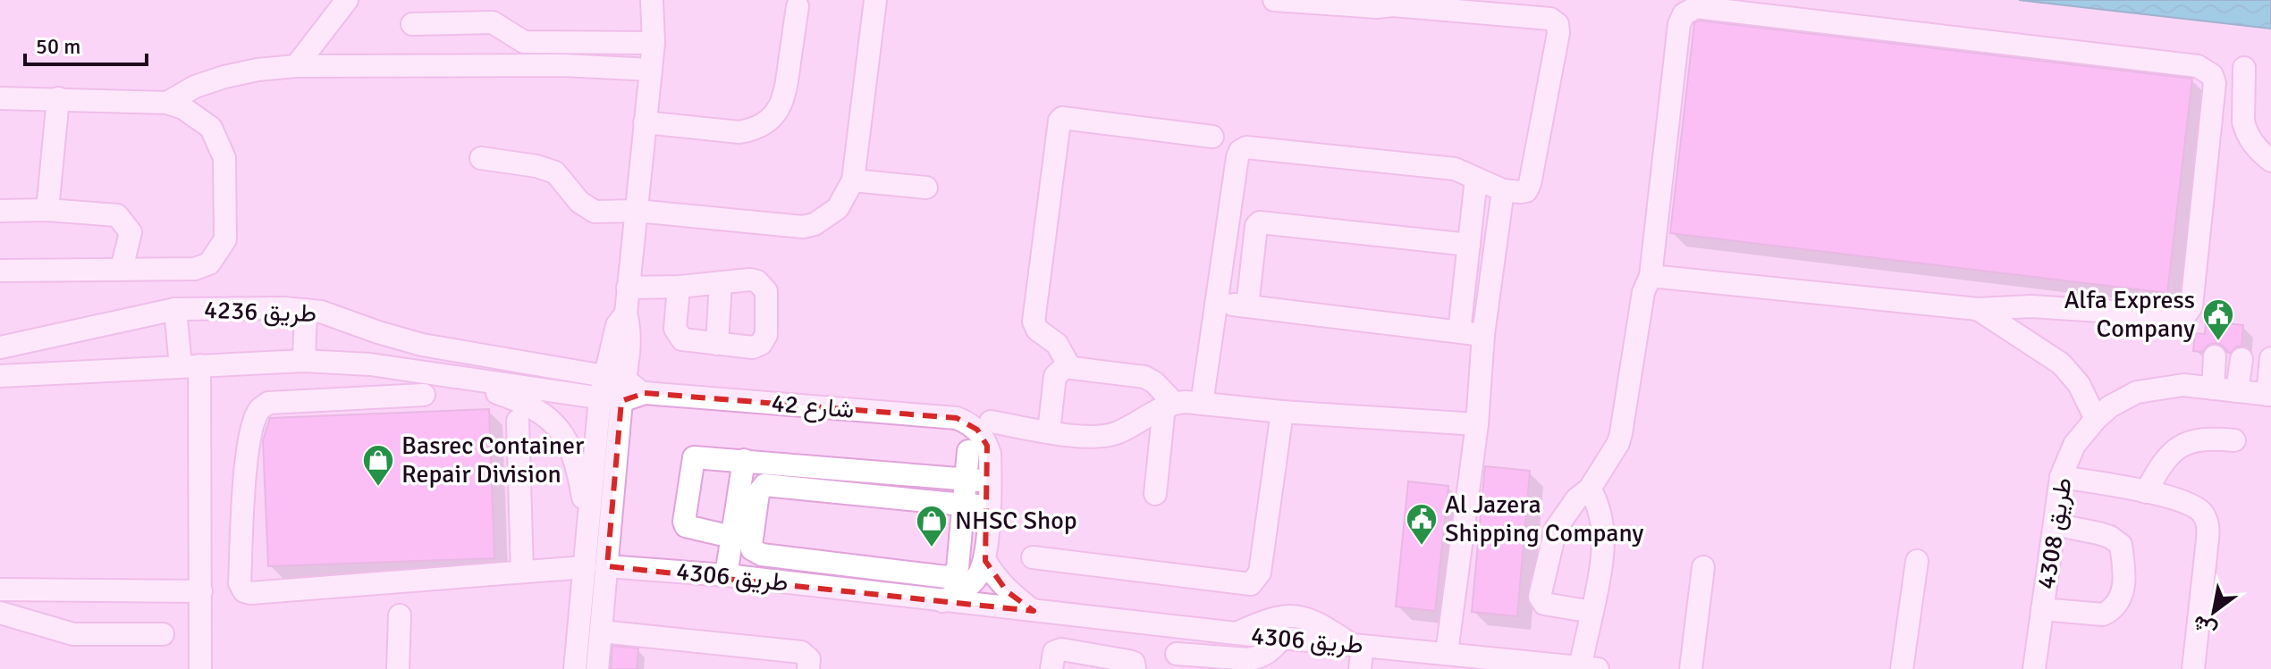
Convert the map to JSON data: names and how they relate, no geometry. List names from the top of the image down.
{
  "streets": {
    "street": [
      "طريق 4236",
      "شارع 42",
      "طريق 4308",
      "طريق 4306"
    ]
  },
  "crossings": [
    ["طريق 4236", "شارع 42"]
  ],
  "places": {
    "public building": ["Alfa Express Company", "Al Jazera Shipping Company"],
    "shop": ["Basrec Container Repair Division", "NHSC Shop"]
  },
  "scale_bar": "50 m",
  "north": "bottom left"
}
